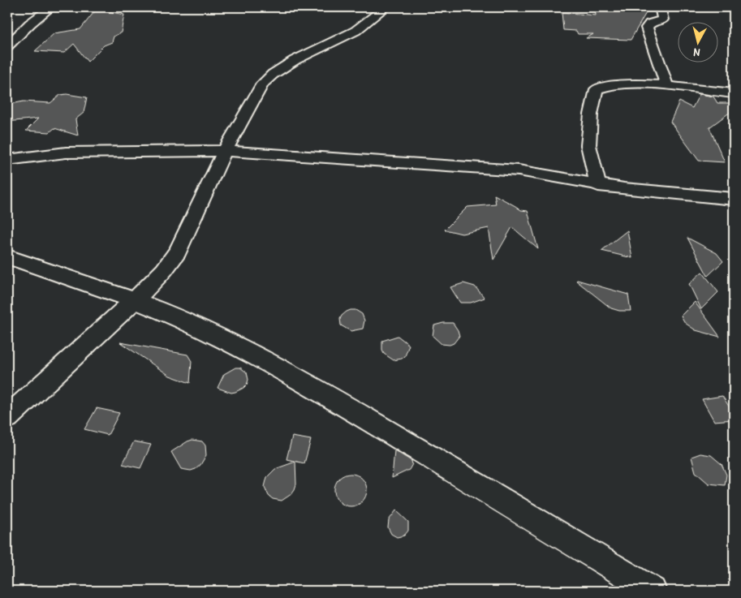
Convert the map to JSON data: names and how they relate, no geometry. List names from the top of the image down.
{
  "north": "bottom"
}
